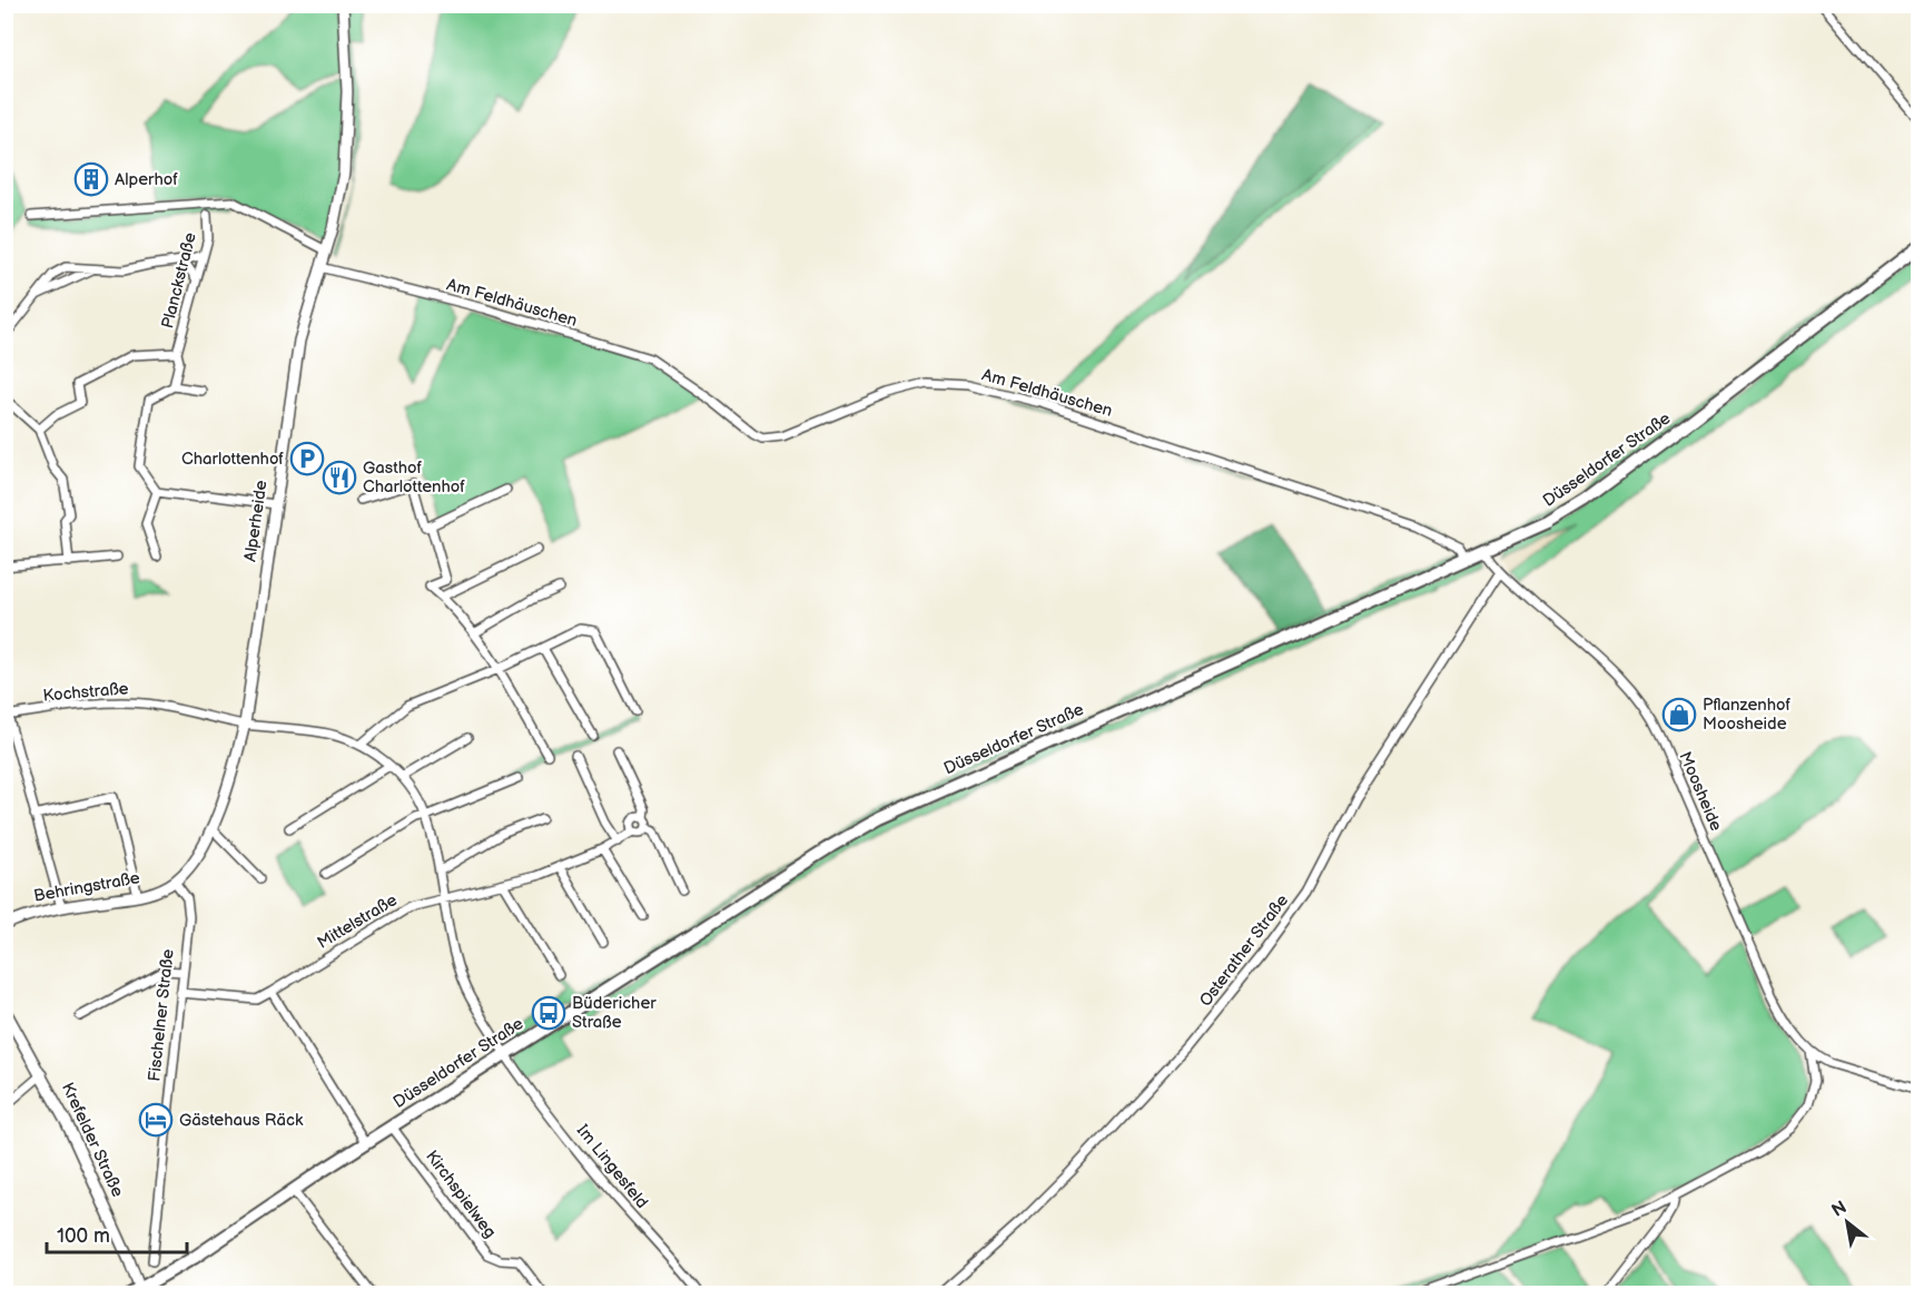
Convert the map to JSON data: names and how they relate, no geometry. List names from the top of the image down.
{
  "streets": {
    "main road": ["Düsseldorfer Straße"],
    "street": [
      "Planckstraße",
      "Am Feldhäuschen",
      "Alperheide",
      "Kochstraße",
      "Moosheide",
      "Behringstraße",
      "Mittelstraße",
      "Osterather Straße",
      "Fischelner Straße",
      "Krefelder Straße",
      "Im Lingesfeld",
      "Kirchspielweg"
    ]
  },
  "crossings": [
    ["Am Feldhäuschen", "Düsseldorfer Straße"],
    ["Am Feldhäuschen", "Alperheide"],
    ["Düsseldorfer Straße", "Moosheide"],
    ["Düsseldorfer Straße", "Krefelder Straße"],
    ["Düsseldorfer Straße", "Im Lingesfeld"],
    ["Düsseldorfer Straße", "Kirchspielweg"],
    ["Alperheide", "Kochstraße"],
    ["Moosheide", "Osterather Straße"],
    ["Behringstraße", "Fischelner Straße"],
    ["Mittelstraße", "Fischelner Straße"]
  ],
  "places": {
    "building": ["Alperhof"],
    "parking": ["Charlottenhof"],
    "restaurant": ["Gasthof Charlottenhof"],
    "shop": ["Pflanzenhof Moosheide"],
    "bus stop": ["Büdericher Straße"],
    "hotel": ["Gästehaus Räck"]
  },
  "scale_bar": "100 m",
  "north": "top left"
}
